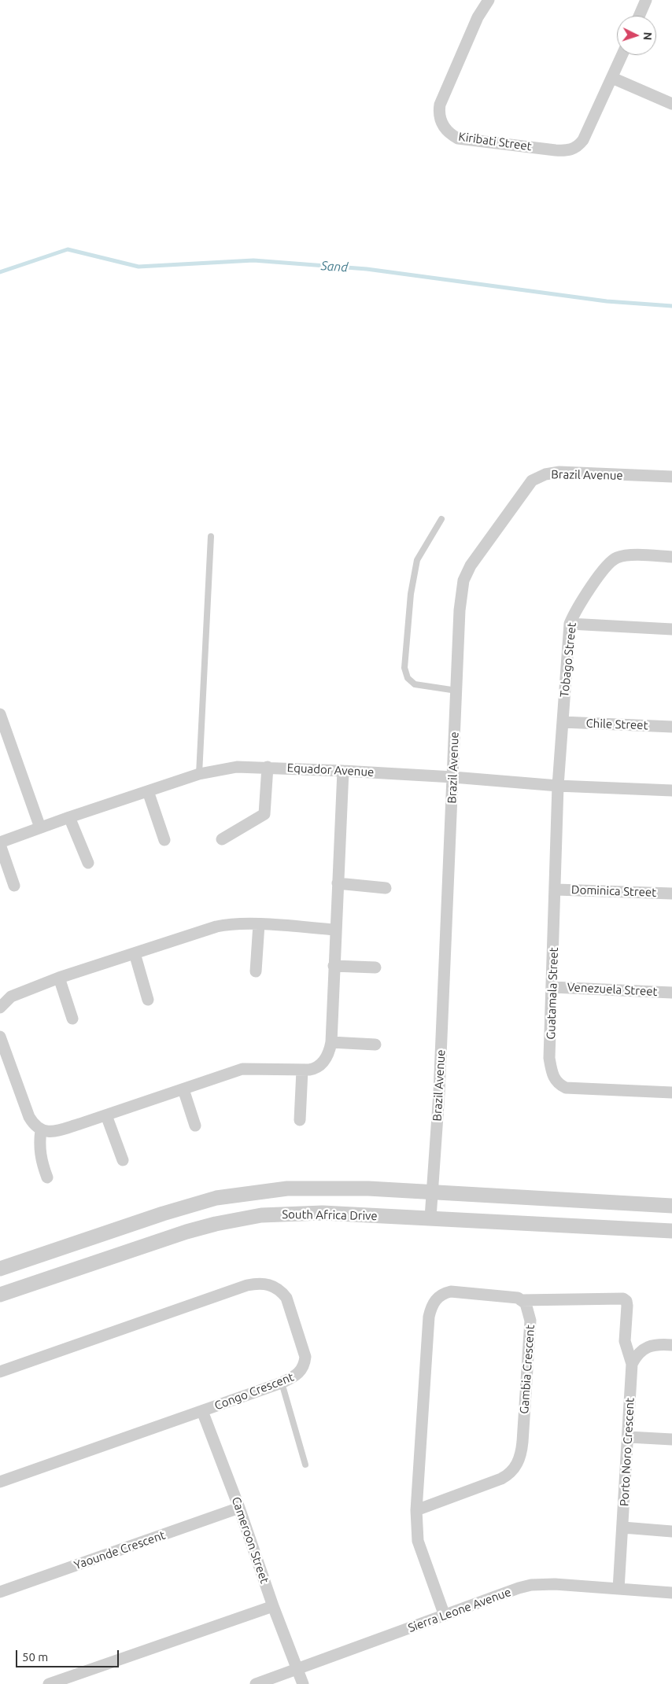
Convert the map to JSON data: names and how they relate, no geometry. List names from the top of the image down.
{
  "streets": {
    "street": [
      "Kiribati Street",
      "Brazil Avenue",
      "Tobago Street",
      "Chile Street",
      "Equador Avenue",
      "Dominica Street",
      "Venezuela Street",
      "Guatamala Street",
      "South Africa Drive",
      "Gambia Crescent",
      "Congo Crescent",
      "Porto Noro Crescent",
      "Cameroon Street",
      "Yaounde Crescent",
      "Sierra Leone Avenue"
    ]
  },
  "crossings": [
    ["Brazil Avenue", "Equador Avenue"],
    ["Brazil Avenue", "South Africa Drive"],
    ["Tobago Street", "Chile Street"],
    ["Tobago Street", "Equador Avenue"],
    ["Tobago Street", "Guatamala Street"],
    ["Equador Avenue", "Guatamala Street"],
    ["Dominica Street", "Guatamala Street"],
    ["Venezuela Street", "Guatamala Street"],
    ["Gambia Crescent", "Porto Noro Crescent"],
    ["Congo Crescent", "Cameroon Street"],
    ["Porto Noro Crescent", "Sierra Leone Avenue"],
    ["Cameroon Street", "Yaounde Crescent"],
    ["Cameroon Street", "Sierra Leone Avenue"]
  ],
  "water": ["Sand"],
  "scale_bar": "50 m",
  "north": "right"
}
